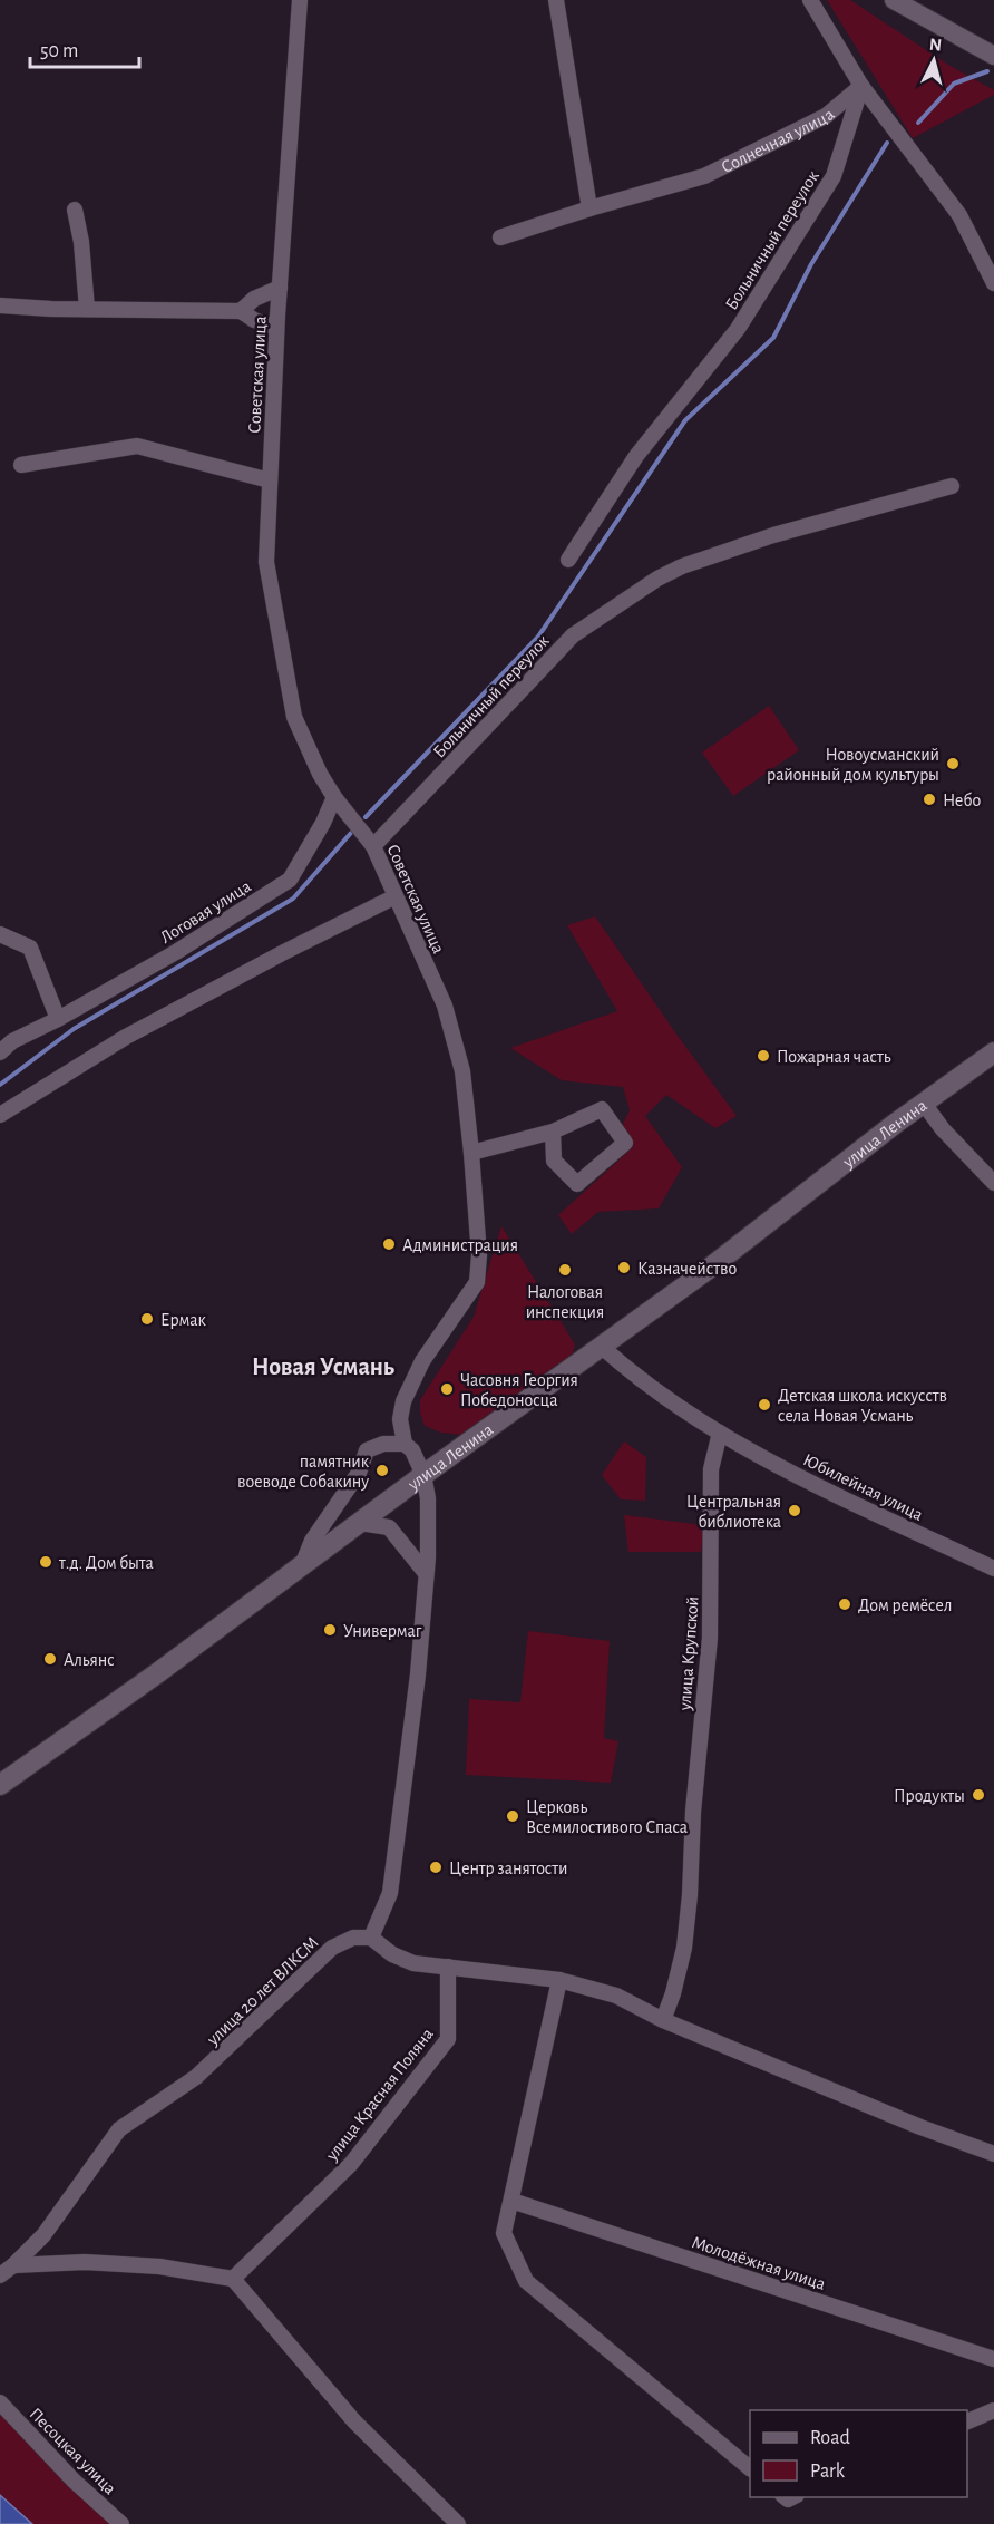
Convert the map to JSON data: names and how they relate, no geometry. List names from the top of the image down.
{
  "streets": {
    "main road": ["улица Ленина"],
    "street": [
      "Солнечная улица",
      "Больничный переулок",
      "Советская улица",
      "Логовая улица",
      "Юбилейная улица",
      "улица Крупской",
      "улица 20 лет ВЛКСМ",
      "улица Красная Поляна",
      "Молодёжная улица",
      "Песоцкая улица"
    ]
  },
  "crossings": [
    ["Солнечная улица", "Больничный переулок"],
    ["Больничный переулок", "Советская улица"],
    ["Советская улица", "Логовая улица"],
    ["Советская улица", "улица Ленина"],
    ["Юбилейная улица", "улица Крупской"]
  ],
  "districts": ["Новая Усмань"],
  "places": [
    "Новоусманский районный дом культуры",
    "Небо",
    "Пожарная часть",
    "Администрация",
    "Казначейство",
    "Налоговая инспекция",
    "Ермак",
    "Часовня Георгия Победоносца",
    "Детская школа искусств села Новая Усмань",
    "памятник воеводе Собакину",
    "Центральная библиотека",
    "т.д. Дом быта",
    "Дом ремёсел",
    "Универмаг",
    "Альянс",
    "Продукты",
    "Церковь Всемилостивого Спаса",
    "Центр занятости"
  ],
  "legend": ["Road", "Park"],
  "scale_bar": "50 m",
  "north": "top"
}
